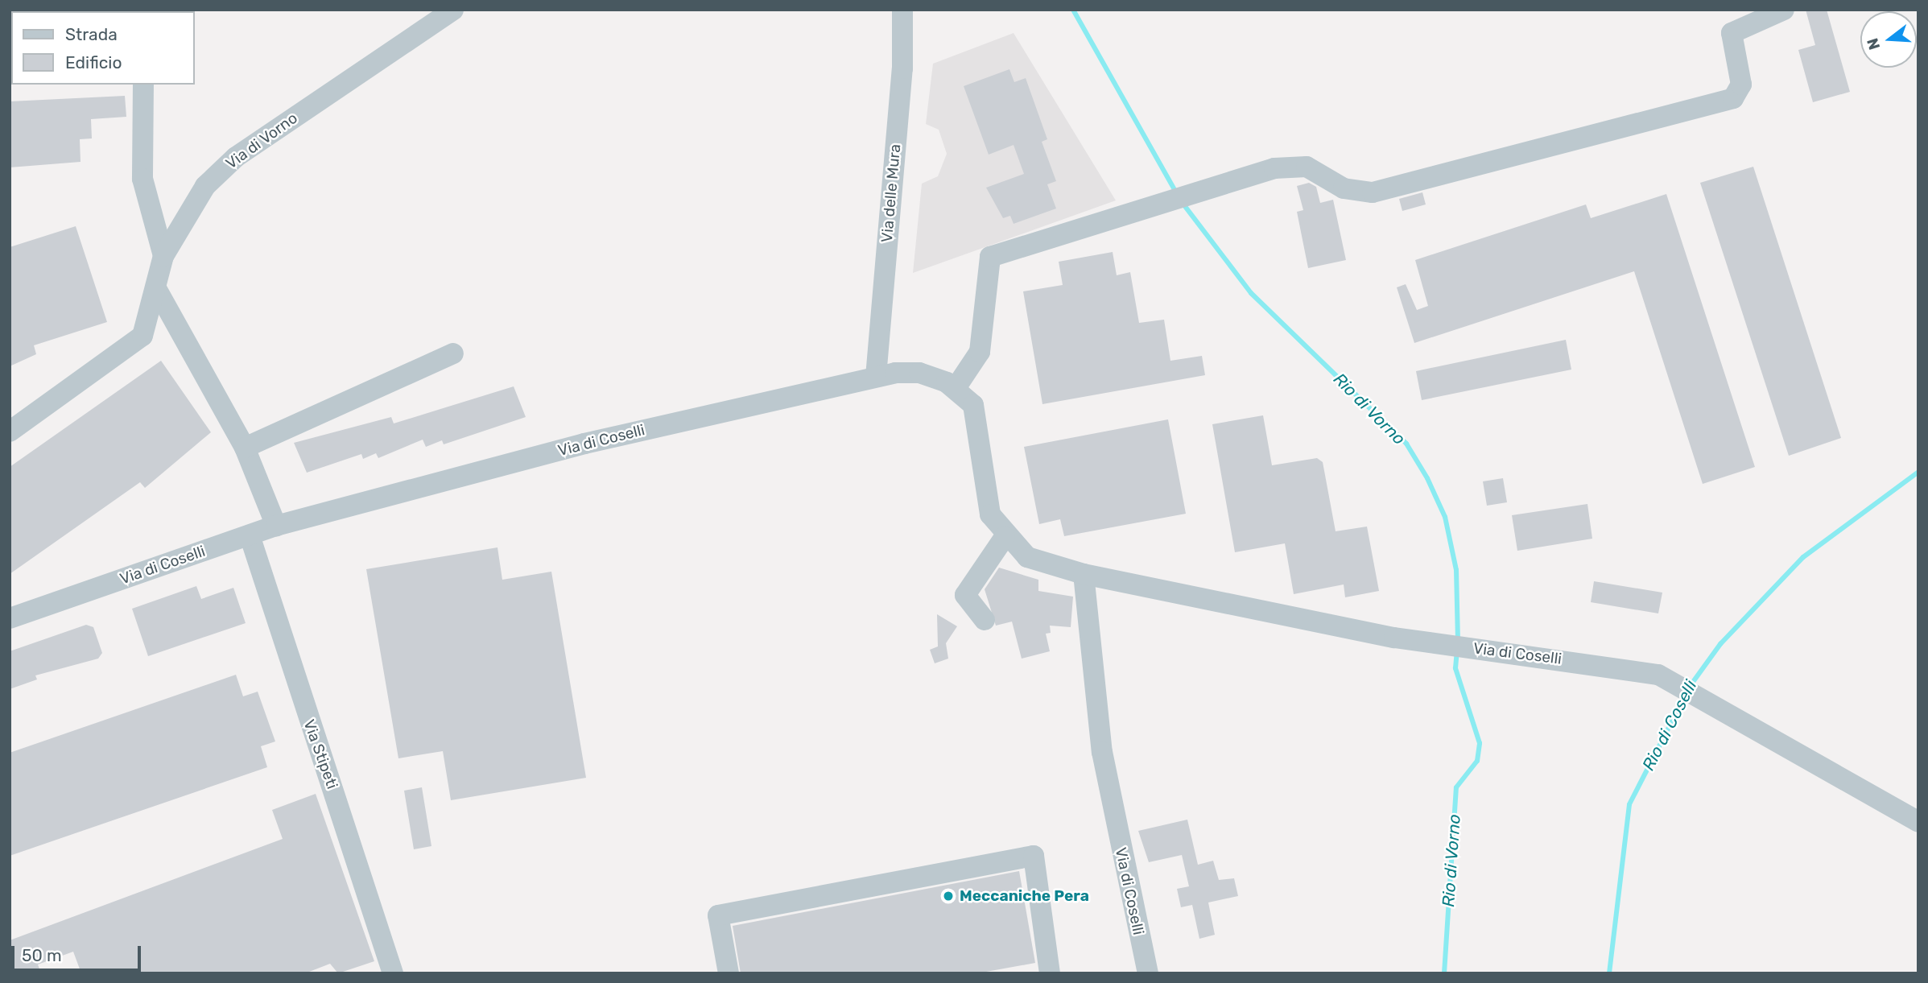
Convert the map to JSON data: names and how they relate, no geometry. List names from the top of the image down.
{
  "streets": {
    "street": [
      "Via di Vorno",
      "Via delle Mura",
      "Via di Coselli",
      "Via Stipeti"
    ]
  },
  "crossings": [
    ["Via delle Mura", "Via di Coselli"],
    ["Via di Coselli", "Via Stipeti"]
  ],
  "water": ["Rio di Vorno", "Rio di Coselli"],
  "places": ["Meccaniche Pera"],
  "legend": ["Strada", "Edificio"],
  "scale_bar": "50 m",
  "north": "left"
}
